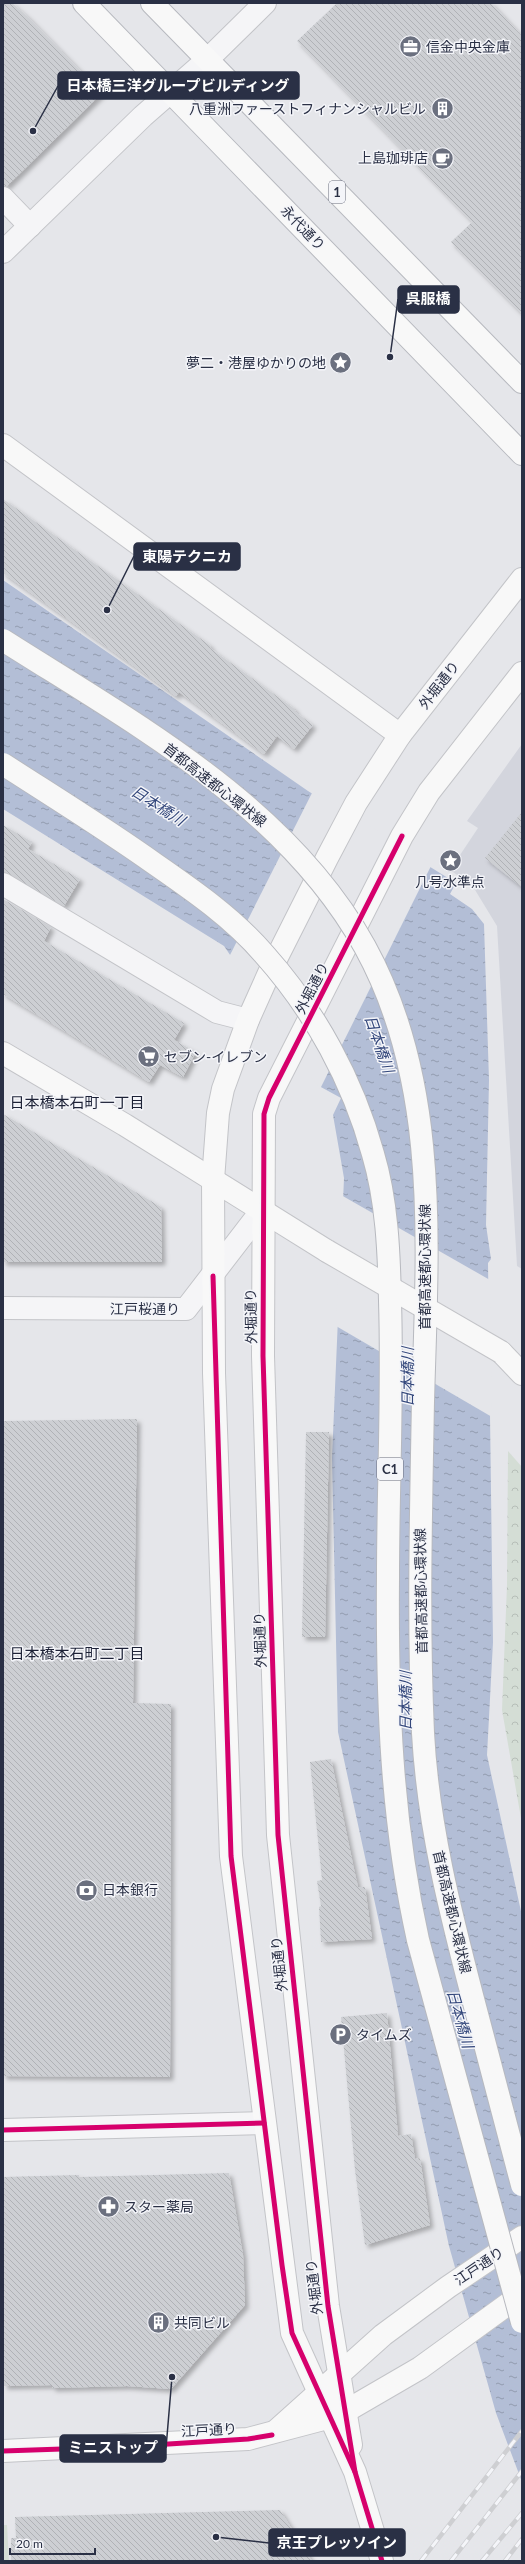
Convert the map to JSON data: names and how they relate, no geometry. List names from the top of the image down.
{
  "streets": {
    "main road": [
      "1",
      "永代通り",
      "外堀通り",
      "首都高速都心環状線",
      "C1",
      "江戸通り"
    ],
    "street": ["江戸桜通り"]
  },
  "crossings": [
    ["外堀通り", "江戸桜通り"],
    ["外堀通り", "江戸通り"]
  ],
  "districts": ["日本橋本石町一丁目", "日本橋本石町二丁目"],
  "water": ["日本橋川"],
  "places": {
    "office": ["信金中央金庫"],
    "building": ["八重洲ファーストフィナンシャルビル", "共同ビル"],
    "other": [
      "日本橋三洋グループビルディング",
      "呉服橋",
      "東陽テクニカ",
      "ミニストップ",
      "京王プレッソイン"
    ],
    "cafe": ["上島珈琲店"],
    "place": ["夢二・港屋ゆかりの地", "几号水準点"],
    "supermarket": ["セブン-イレブン"],
    "bank": ["日本銀行"],
    "parking": ["タイムズ"],
    "pharmacy": ["スター薬局"]
  },
  "scale_bar": "20 m"
}
